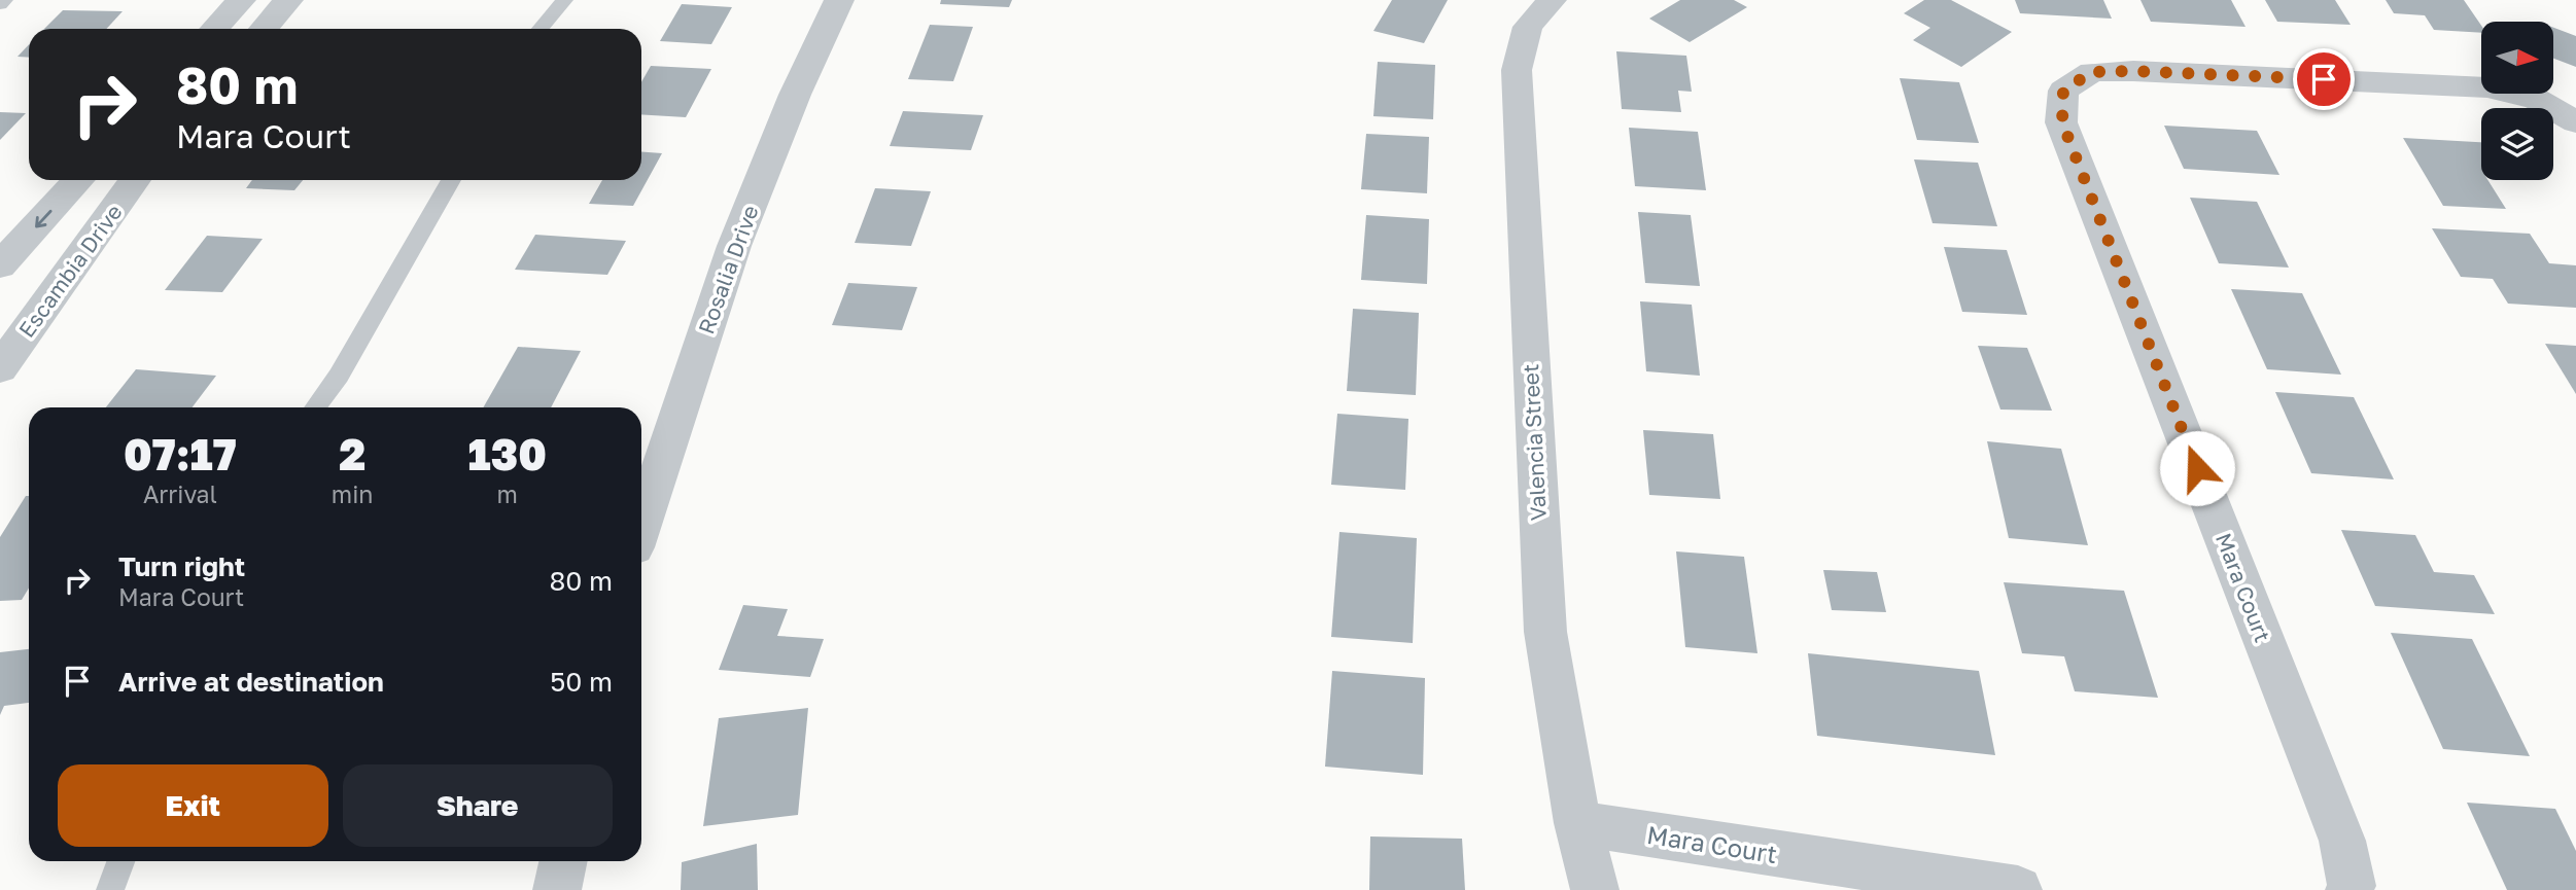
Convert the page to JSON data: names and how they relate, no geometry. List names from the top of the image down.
{
  "streets": {
    "street": [
      "Rosalia Drive",
      "Escambia Drive",
      "Valencia Street",
      "Mara Court"
    ]
  },
  "crossings": [
    ["Valencia Street", "Mara Court"]
  ],
  "north": "right",
  "page": {
    "turn": ["80 m", "Mara Court"],
    "eta": [
      "07:17",
      "Arrival",
      "2",
      "min",
      "130",
      "m"
    ],
    "list": [
      {
        "name": "Turn right",
        "note": "Mara Court",
        "value": "80 m"
      },
      {
        "name": "Arrive at destination",
        "value": "50 m"
      }
    ],
    "buttons": ["Exit", "Share"]
  }
}
